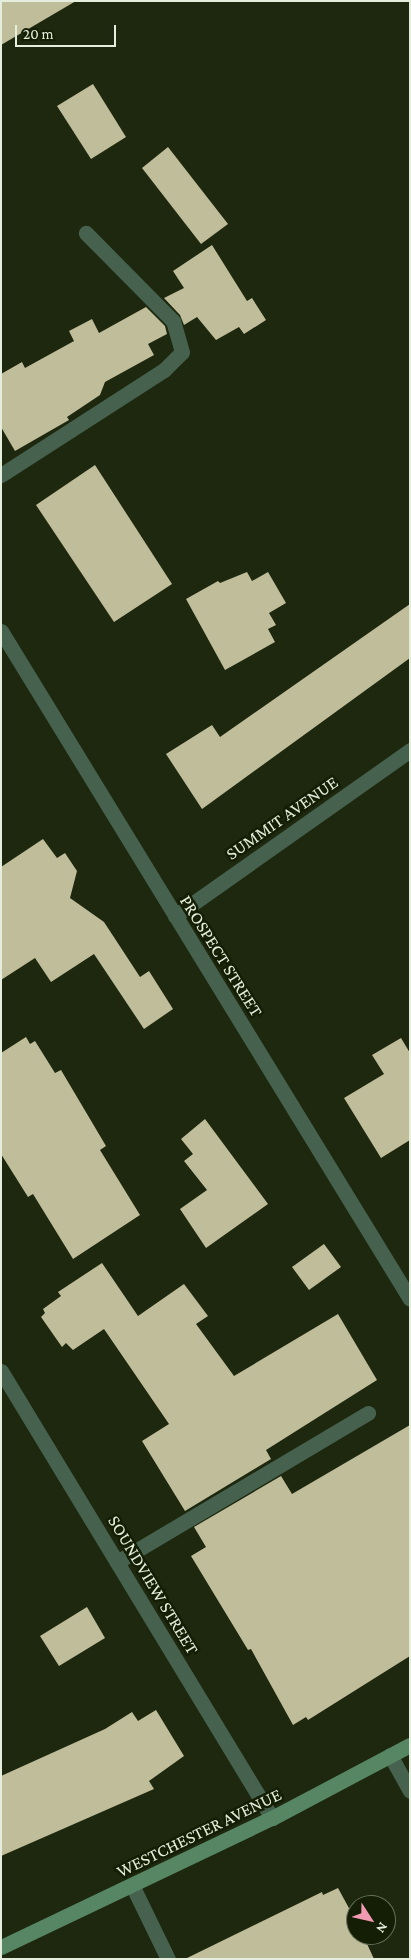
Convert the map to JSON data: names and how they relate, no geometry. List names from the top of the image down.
{
  "streets": {
    "main road": ["WESTCHESTER AVENUE"],
    "street": ["SUMMIT AVENUE", "PROSPECT STREET", "SOUNDVIEW STREET"]
  },
  "crossings": [
    ["SUMMIT AVENUE", "PROSPECT STREET"],
    ["SOUNDVIEW STREET", "WESTCHESTER AVENUE"]
  ],
  "scale_bar": "20 m",
  "north": "bottom right"
}
